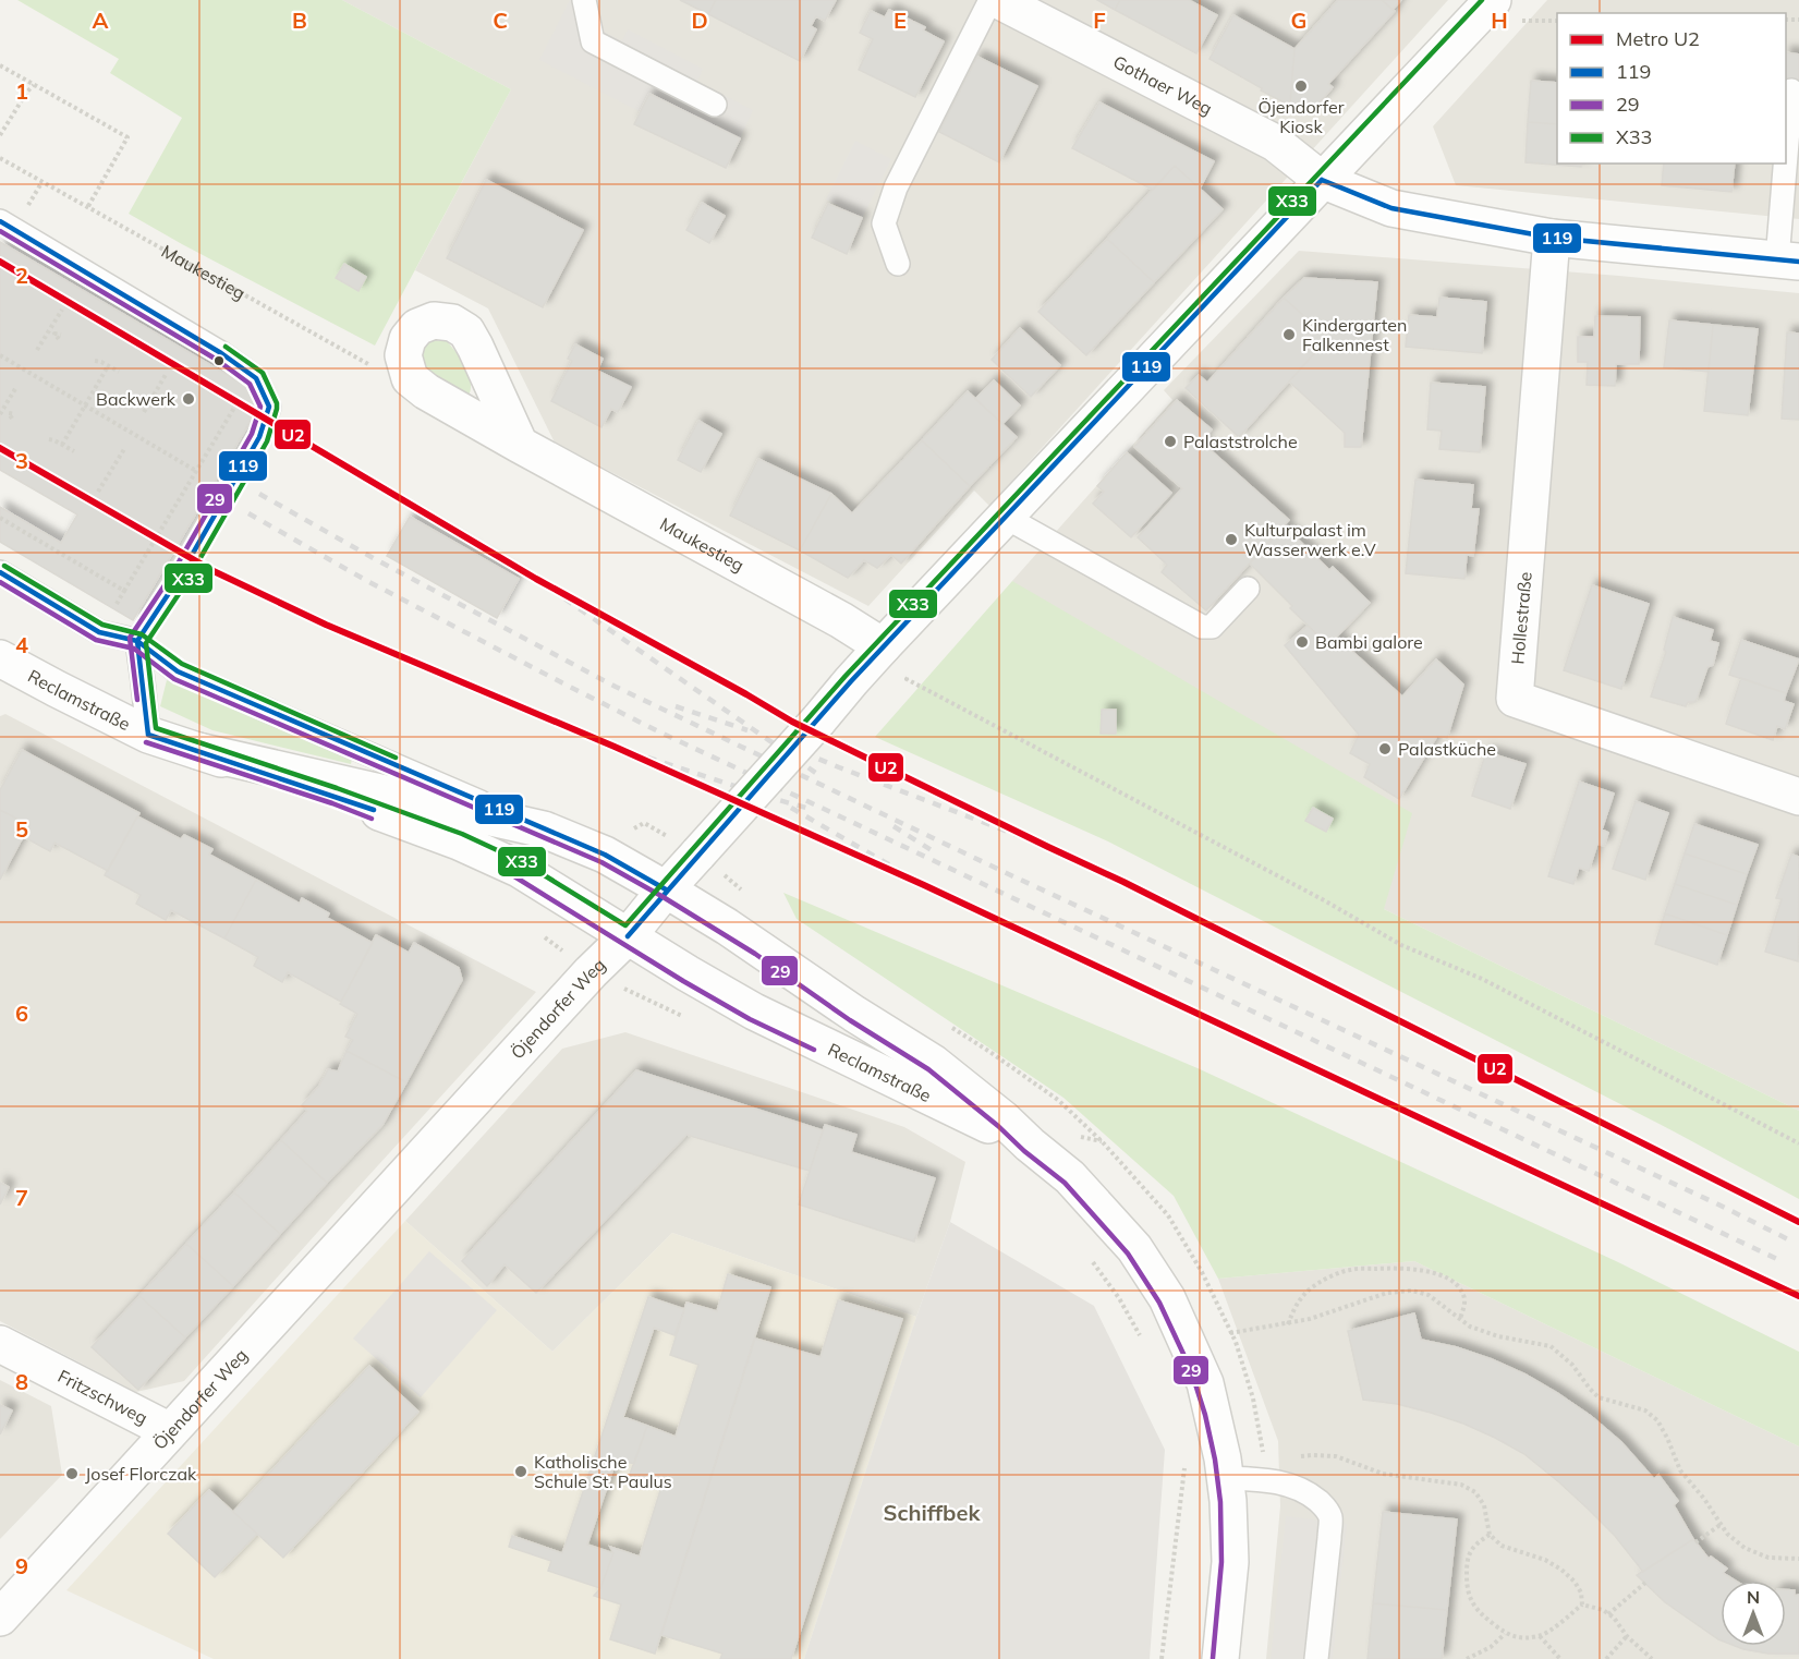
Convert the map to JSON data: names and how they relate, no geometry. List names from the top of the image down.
{
  "streets": {
    "street": [
      "Gothaer Weg",
      "Maukestieg",
      "Hollestraße",
      "Reclamstraße",
      "Öjendorfer Weg",
      "Fritzschweg"
    ]
  },
  "crossings": [
    ["Gothaer Weg", "Hollestraße"],
    ["Gothaer Weg", "Öjendorfer Weg"],
    ["Maukestieg", "Öjendorfer Weg"],
    ["Reclamstraße", "Öjendorfer Weg"],
    ["Öjendorfer Weg", "Fritzschweg"]
  ],
  "districts": ["Schiffbek"],
  "places": [
    "Öjendorfer Kiosk",
    "Kindergarten Falkennest",
    "Backwerk",
    "Palaststrolche",
    "Kulturpalast im Wasserwerk e.V",
    "Bambi galore",
    "Palastküche",
    "Katholische Schule St. Paulus",
    "Josef Florczak"
  ],
  "lines": [
    "transit line X33",
    "transit line 119",
    "transit line 29",
    "metro line U2"
  ],
  "legend": [
    "Metro U2",
    "119",
    "29",
    "X33"
  ],
  "north": "top",
  "grid": {
    "columns": [
      "A",
      "B",
      "C",
      "D",
      "E",
      "F",
      "G",
      "H"
    ],
    "rows": [
      "1",
      "2",
      "3",
      "4",
      "5",
      "6",
      "7",
      "8",
      "9"
    ]
  }
}
